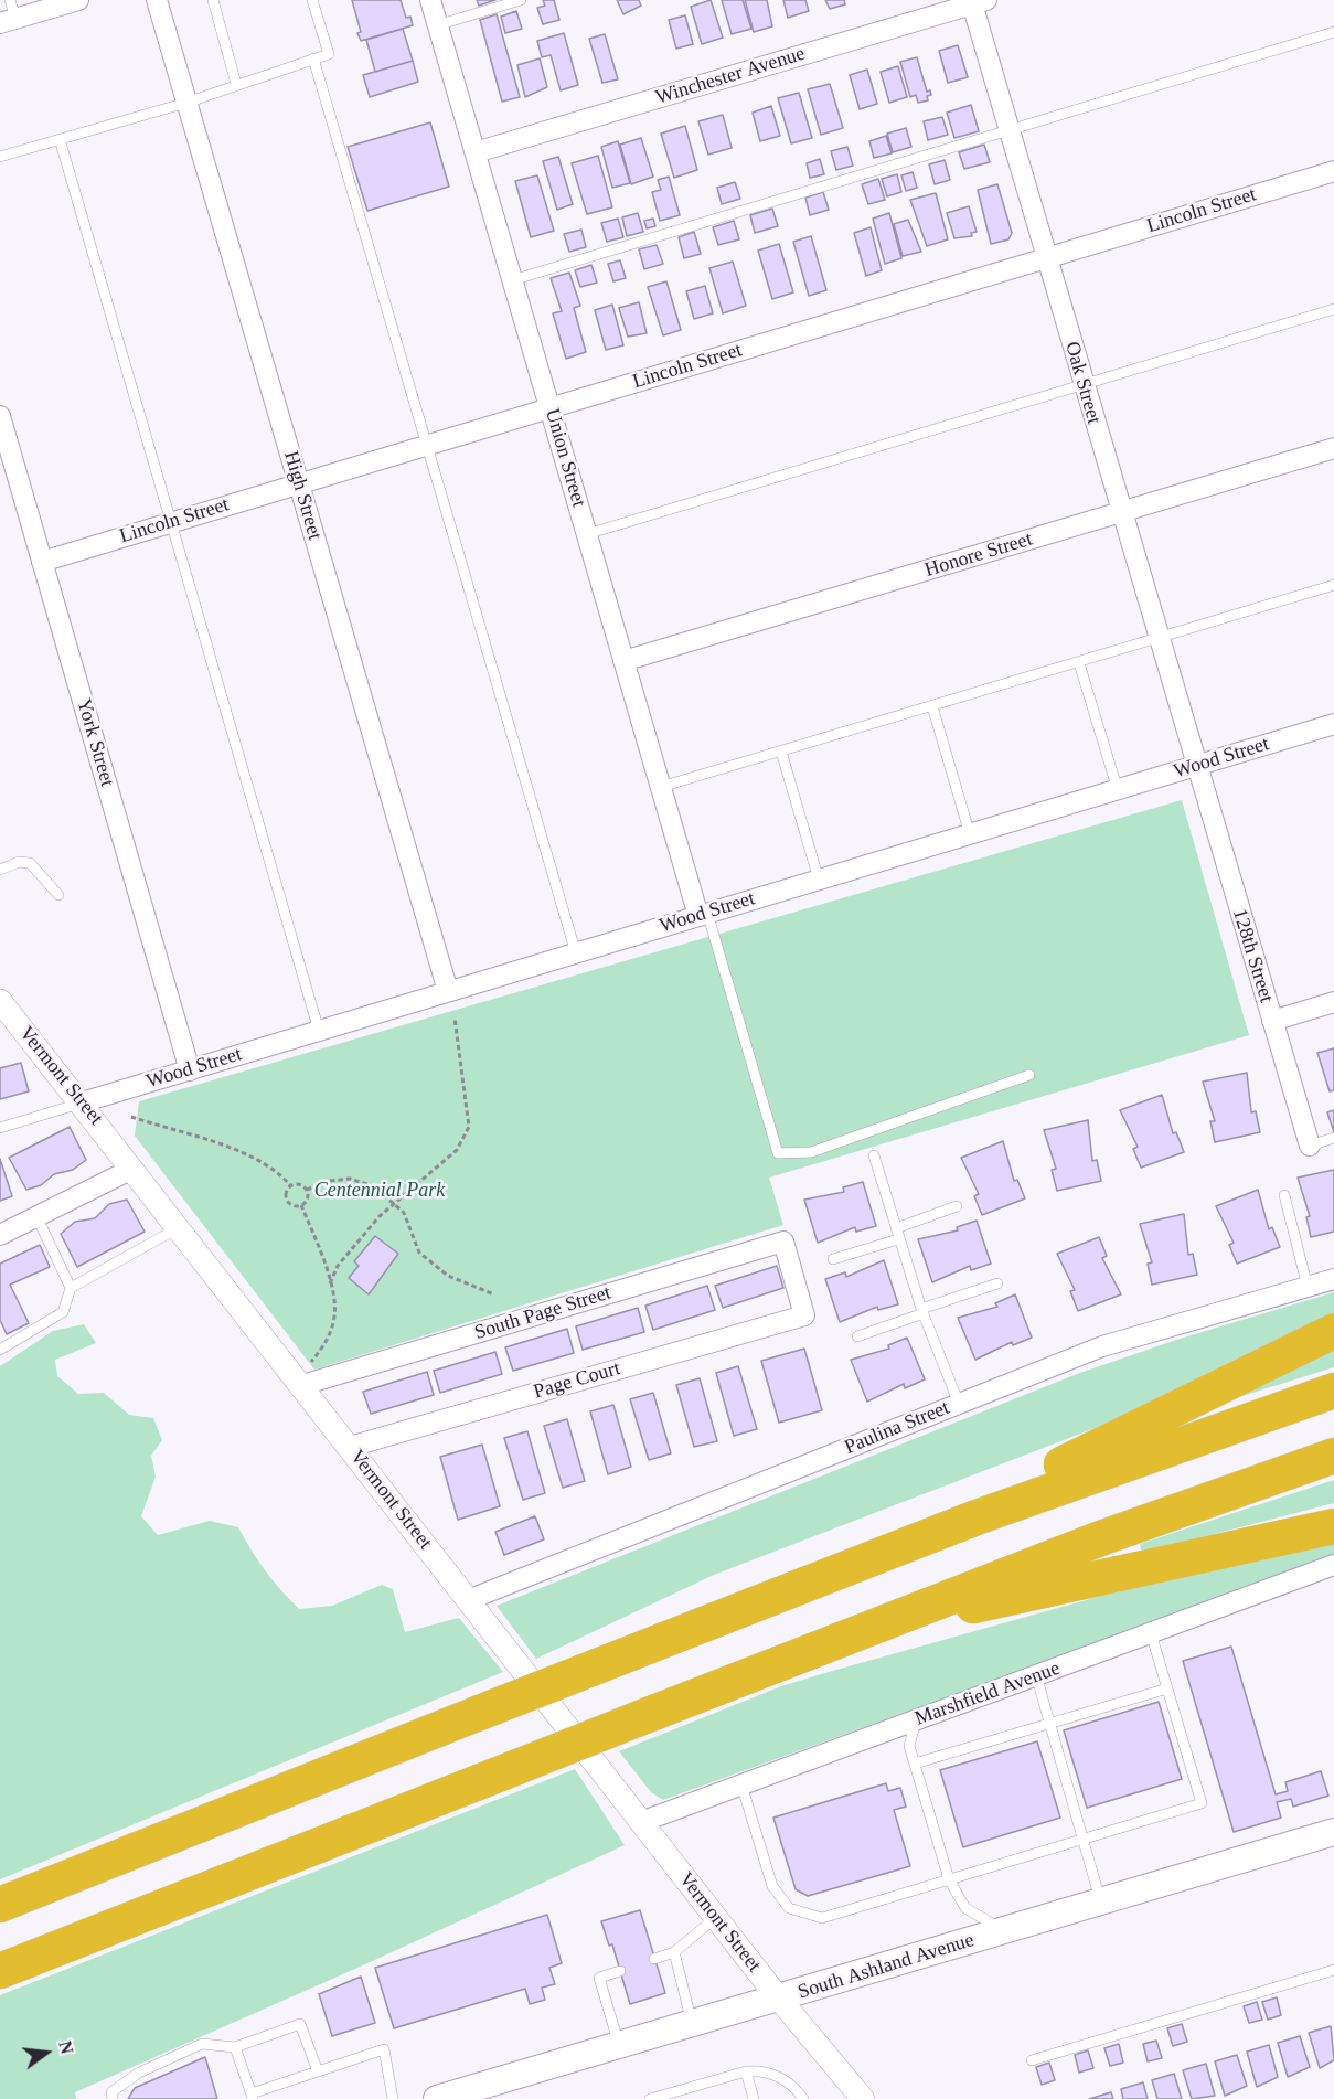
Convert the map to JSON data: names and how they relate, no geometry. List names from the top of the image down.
{
  "streets": {
    "main road": ["South Ashland Avenue"],
    "street": [
      "Winchester Avenue",
      "Lincoln Street",
      "Oak Street",
      "Union Street",
      "High Street",
      "Honore Street",
      "York Street",
      "Wood Street",
      "128th Street",
      "Vermont Street",
      "South Page Street",
      "Page Court",
      "Paulina Street",
      "Marshfield Avenue"
    ]
  },
  "crossings": [
    ["Winchester Avenue", "Oak Street"],
    ["Winchester Avenue", "Union Street"],
    ["Lincoln Street", "Oak Street"],
    ["Lincoln Street", "Union Street"],
    ["Lincoln Street", "High Street"],
    ["Lincoln Street", "York Street"],
    ["Oak Street", "Honore Street"],
    ["Oak Street", "Wood Street"],
    ["Oak Street", "128th Street"],
    ["Union Street", "Honore Street"],
    ["Union Street", "Wood Street"],
    ["High Street", "Wood Street"],
    ["York Street", "Wood Street"],
    ["Wood Street", "128th Street"],
    ["Wood Street", "Vermont Street"],
    ["Vermont Street", "South Page Street"],
    ["Vermont Street", "Page Court"],
    ["Vermont Street", "Paulina Street"],
    ["Vermont Street", "Marshfield Avenue"],
    ["Vermont Street", "South Ashland Avenue"],
    ["South Page Street", "Page Court"]
  ],
  "parks": ["Centennial Park"],
  "north": "right"
}
